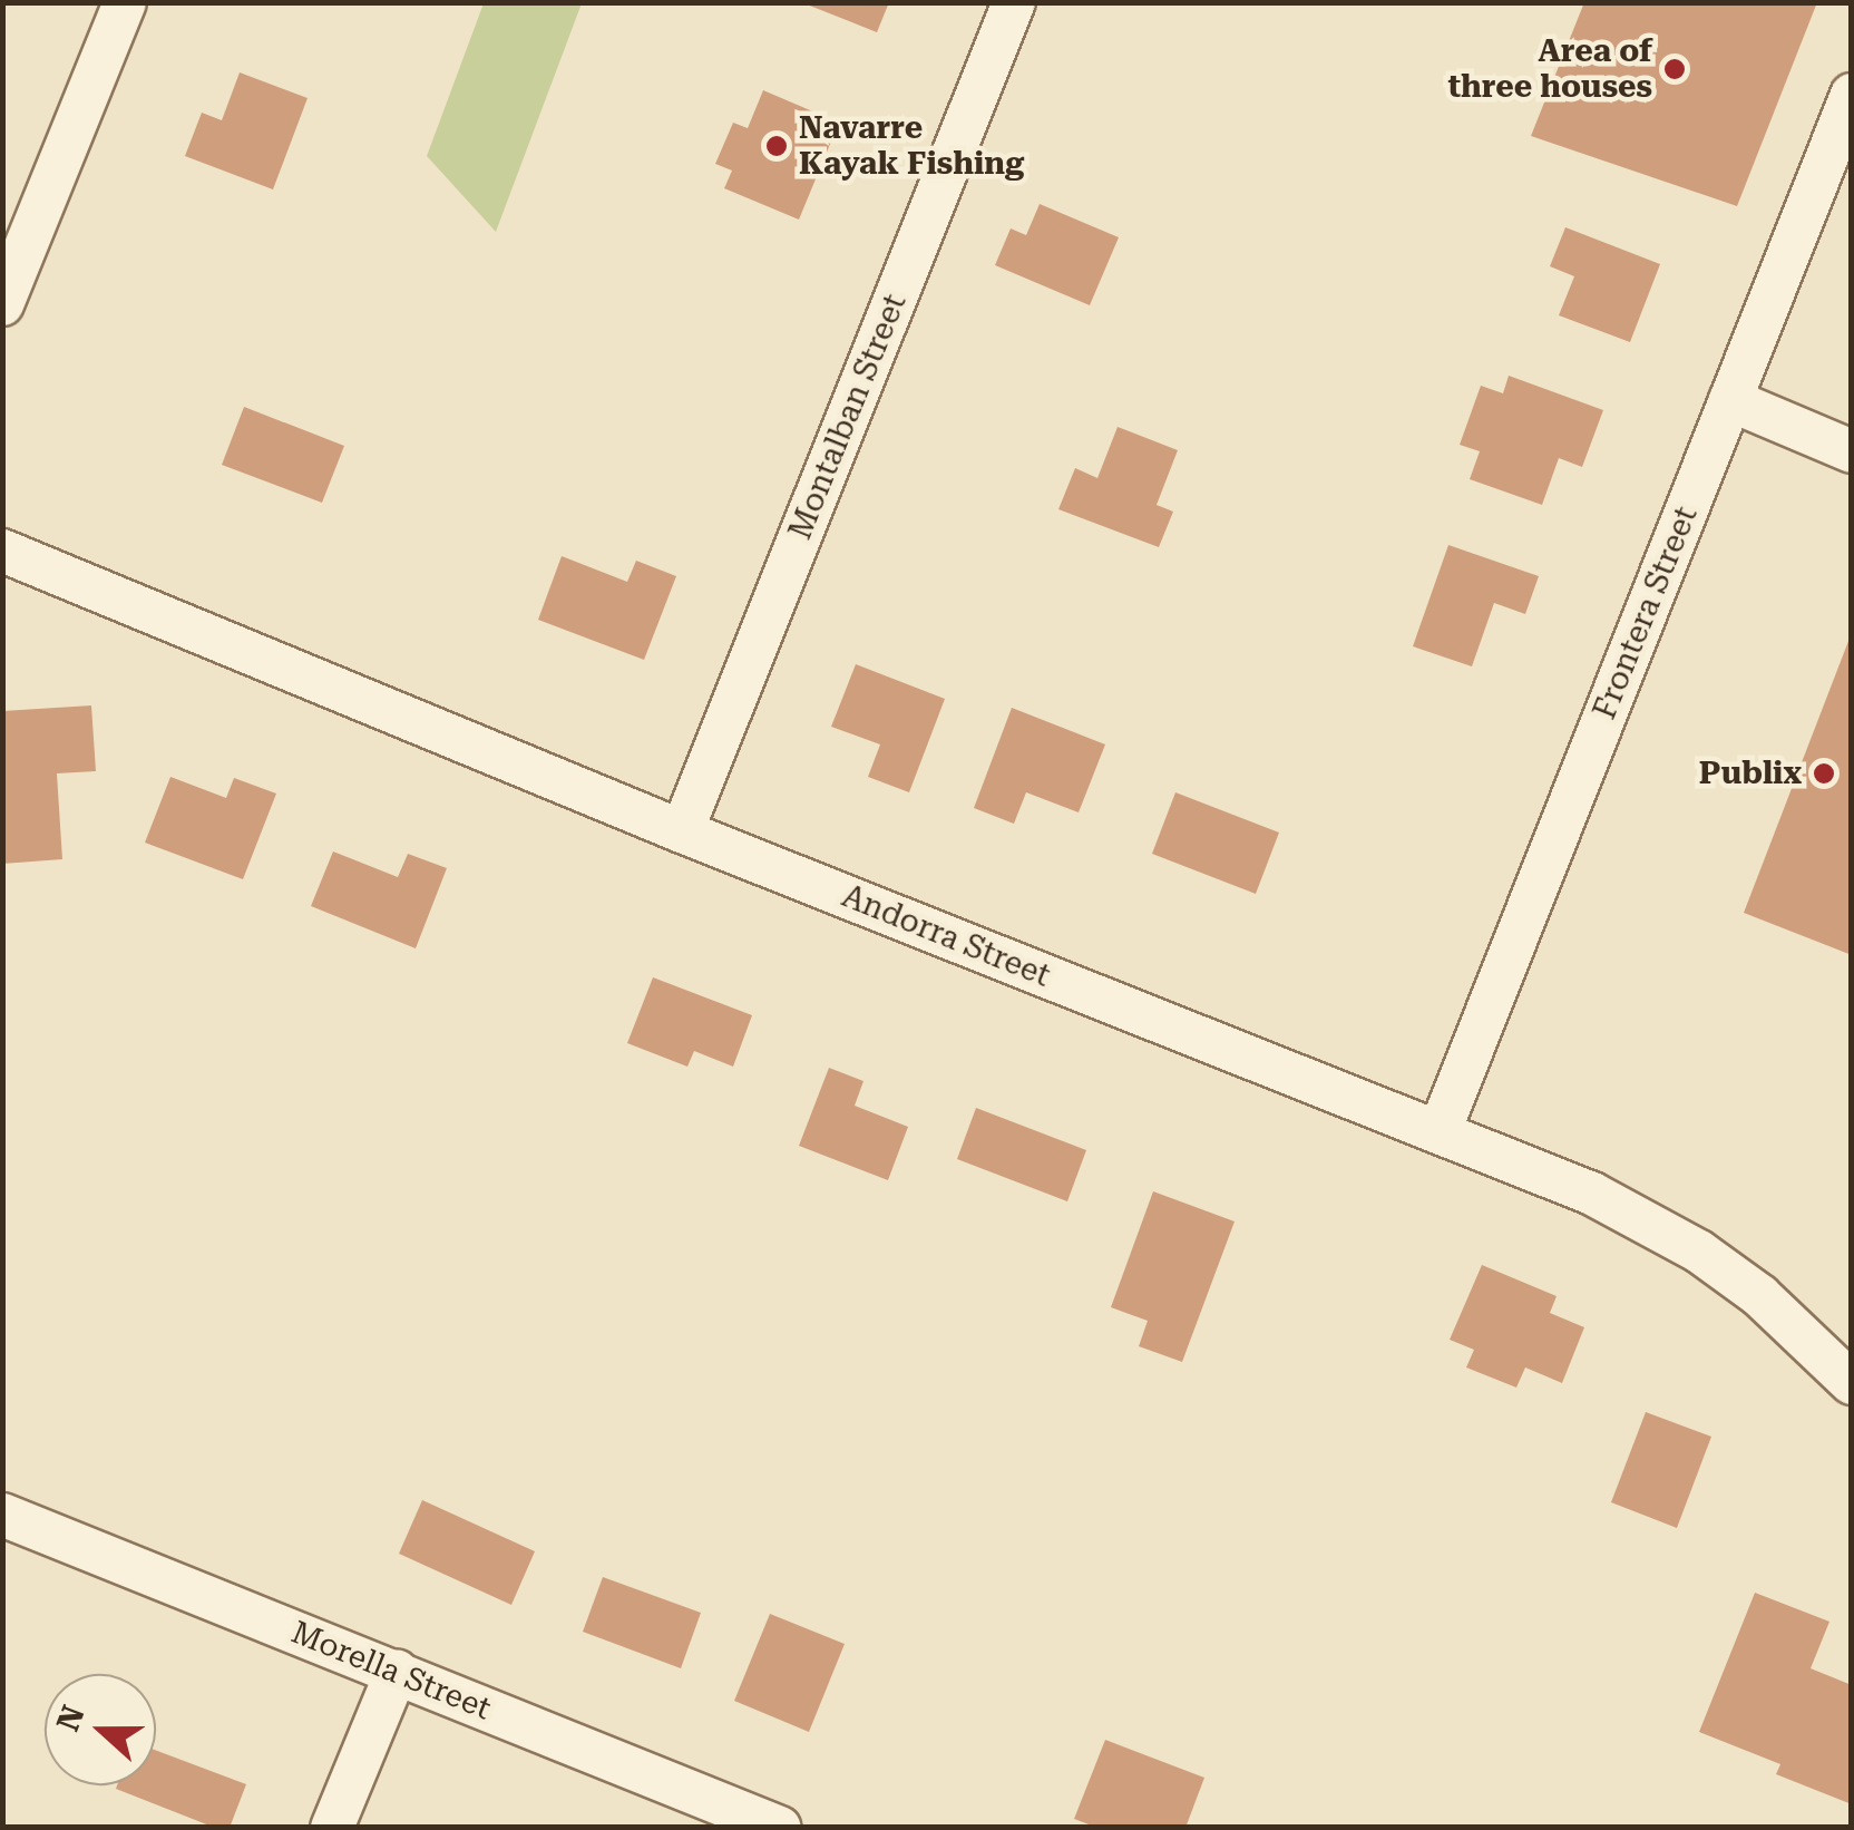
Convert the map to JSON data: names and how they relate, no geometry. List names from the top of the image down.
{
  "streets": {
    "street": [
      "Montalban Street",
      "Frontera Street",
      "Andorra Street",
      "Morella Street"
    ]
  },
  "crossings": [
    ["Montalban Street", "Andorra Street"],
    ["Frontera Street", "Andorra Street"]
  ],
  "places": ["Area of three houses", "Navarre Kayak Fishing", "Publix"],
  "north": "left"
}
